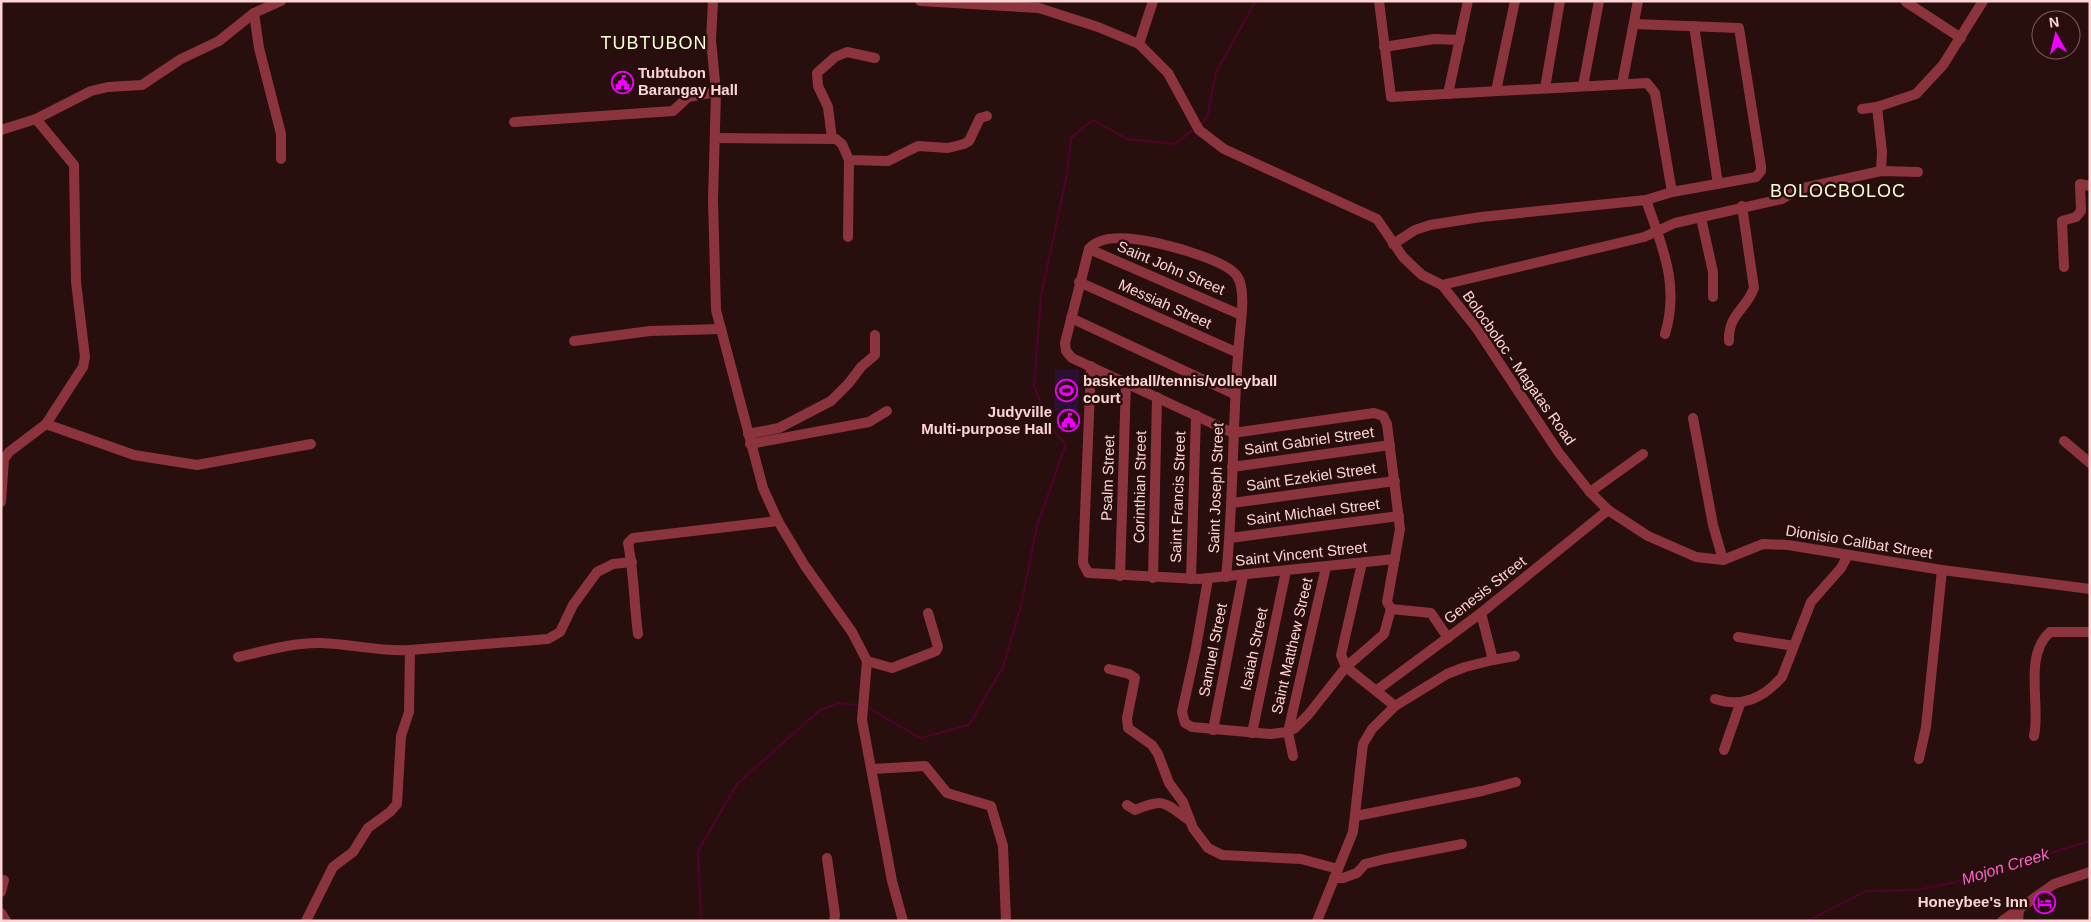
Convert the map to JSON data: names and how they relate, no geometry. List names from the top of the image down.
{
  "streets": {
    "street": [
      "Saint John Street",
      "Messiah Street",
      "Bolocboloc - Magatas Road",
      "Saint Gabriel Street",
      "Saint Ezekiel Street",
      "Psalm Street",
      "Corinthian Street",
      "Saint Joseph Street",
      "Saint Francis Street",
      "Saint Michael Street",
      "Dionisio Calibat Street",
      "Saint Vincent Street",
      "Genesis Street",
      "Saint Matthew Street",
      "Isaiah Street",
      "Samuel Street"
    ]
  },
  "crossings": [
    ["Saint John Street", "Saint Joseph Street"],
    ["Messiah Street", "Saint Joseph Street"],
    ["Bolocboloc - Magatas Road", "Dionisio Calibat Street"],
    ["Bolocboloc - Magatas Road", "Genesis Street"],
    ["Saint Gabriel Street", "Saint Joseph Street"],
    ["Saint Ezekiel Street", "Saint Joseph Street"],
    ["Psalm Street", "Saint Vincent Street"],
    ["Corinthian Street", "Saint Vincent Street"],
    ["Saint Joseph Street", "Saint Michael Street"],
    ["Saint Joseph Street", "Saint Vincent Street"],
    ["Saint Francis Street", "Saint Vincent Street"],
    ["Dionisio Calibat Street", "Genesis Street"],
    ["Saint Vincent Street", "Saint Matthew Street"],
    ["Saint Vincent Street", "Isaiah Street"],
    ["Saint Vincent Street", "Samuel Street"]
  ],
  "districts": ["TUBTUBON", "BOLOCBOLOC"],
  "water": ["Mojon Creek"],
  "places": {
    "public building": ["Tubtubon Barangay Hall", "Judyville Multi-purpose Hall"],
    "sports": ["basketball/tennis/volleyball court"],
    "hotel": ["Honeybee's Inn"]
  },
  "north": "top"
}
